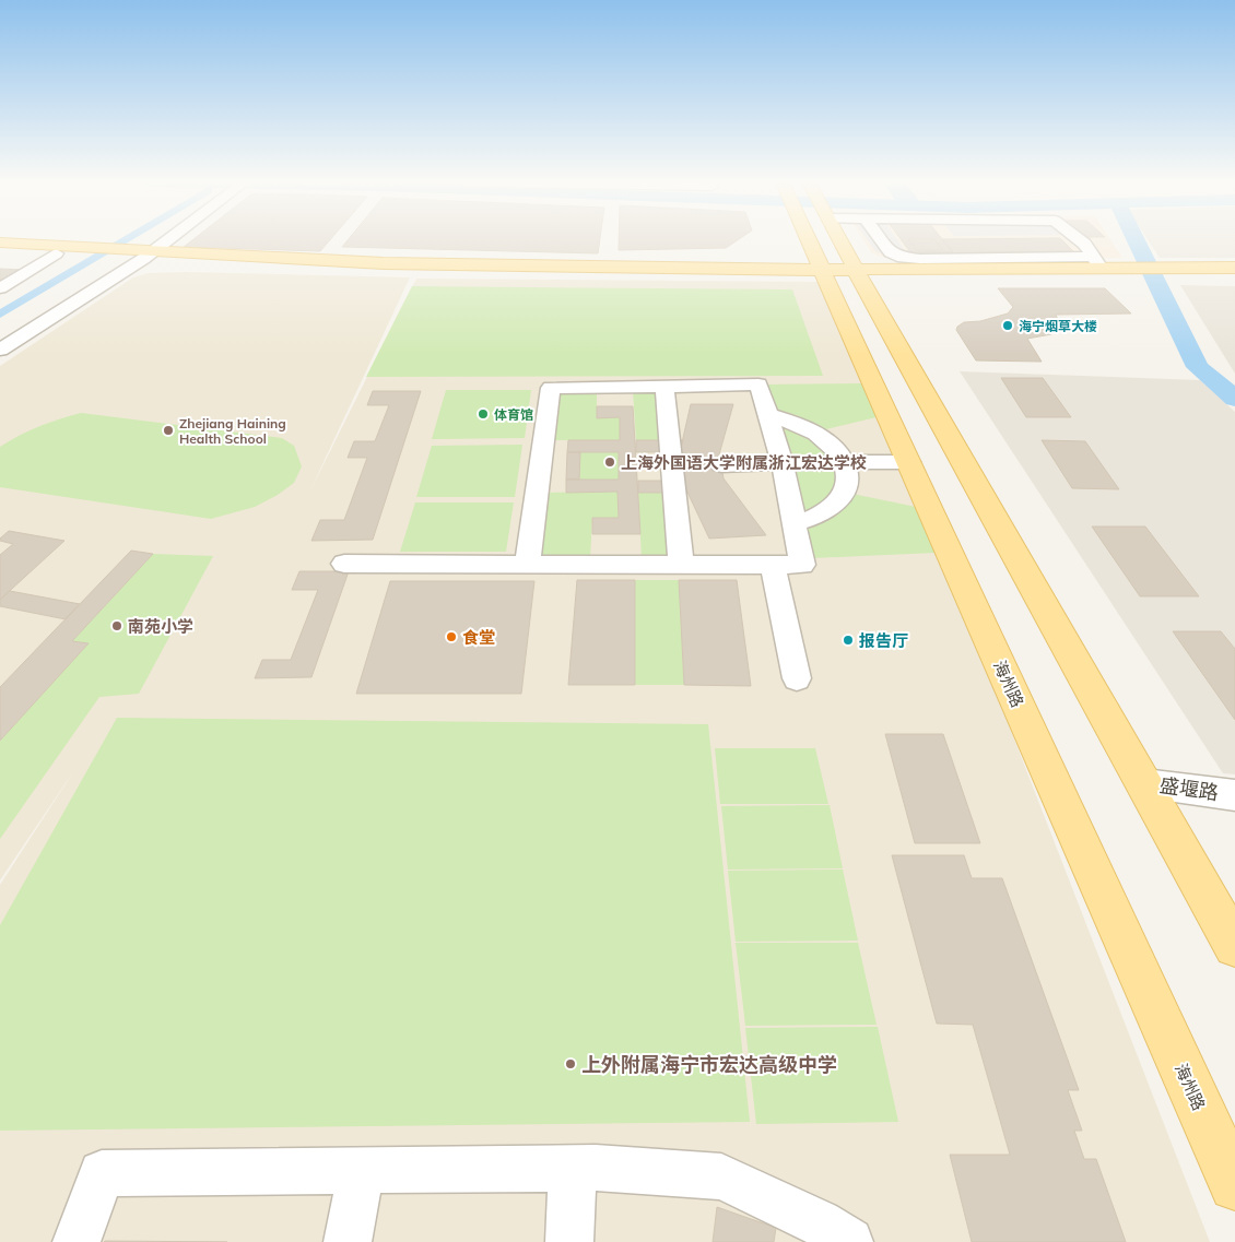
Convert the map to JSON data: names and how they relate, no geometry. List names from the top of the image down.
{
  "streets": {
    "main road": ["海州路"],
    "street": ["盛堰路"]
  },
  "places": [
    "海宁烟草大楼",
    "体育馆",
    "Zhejiang Haining Health School",
    "上海外国语大学附属浙江宏达学校",
    "南苑小学",
    "食堂",
    "报告厅",
    "上外附属海宁市宏达高级中学"
  ]
}
